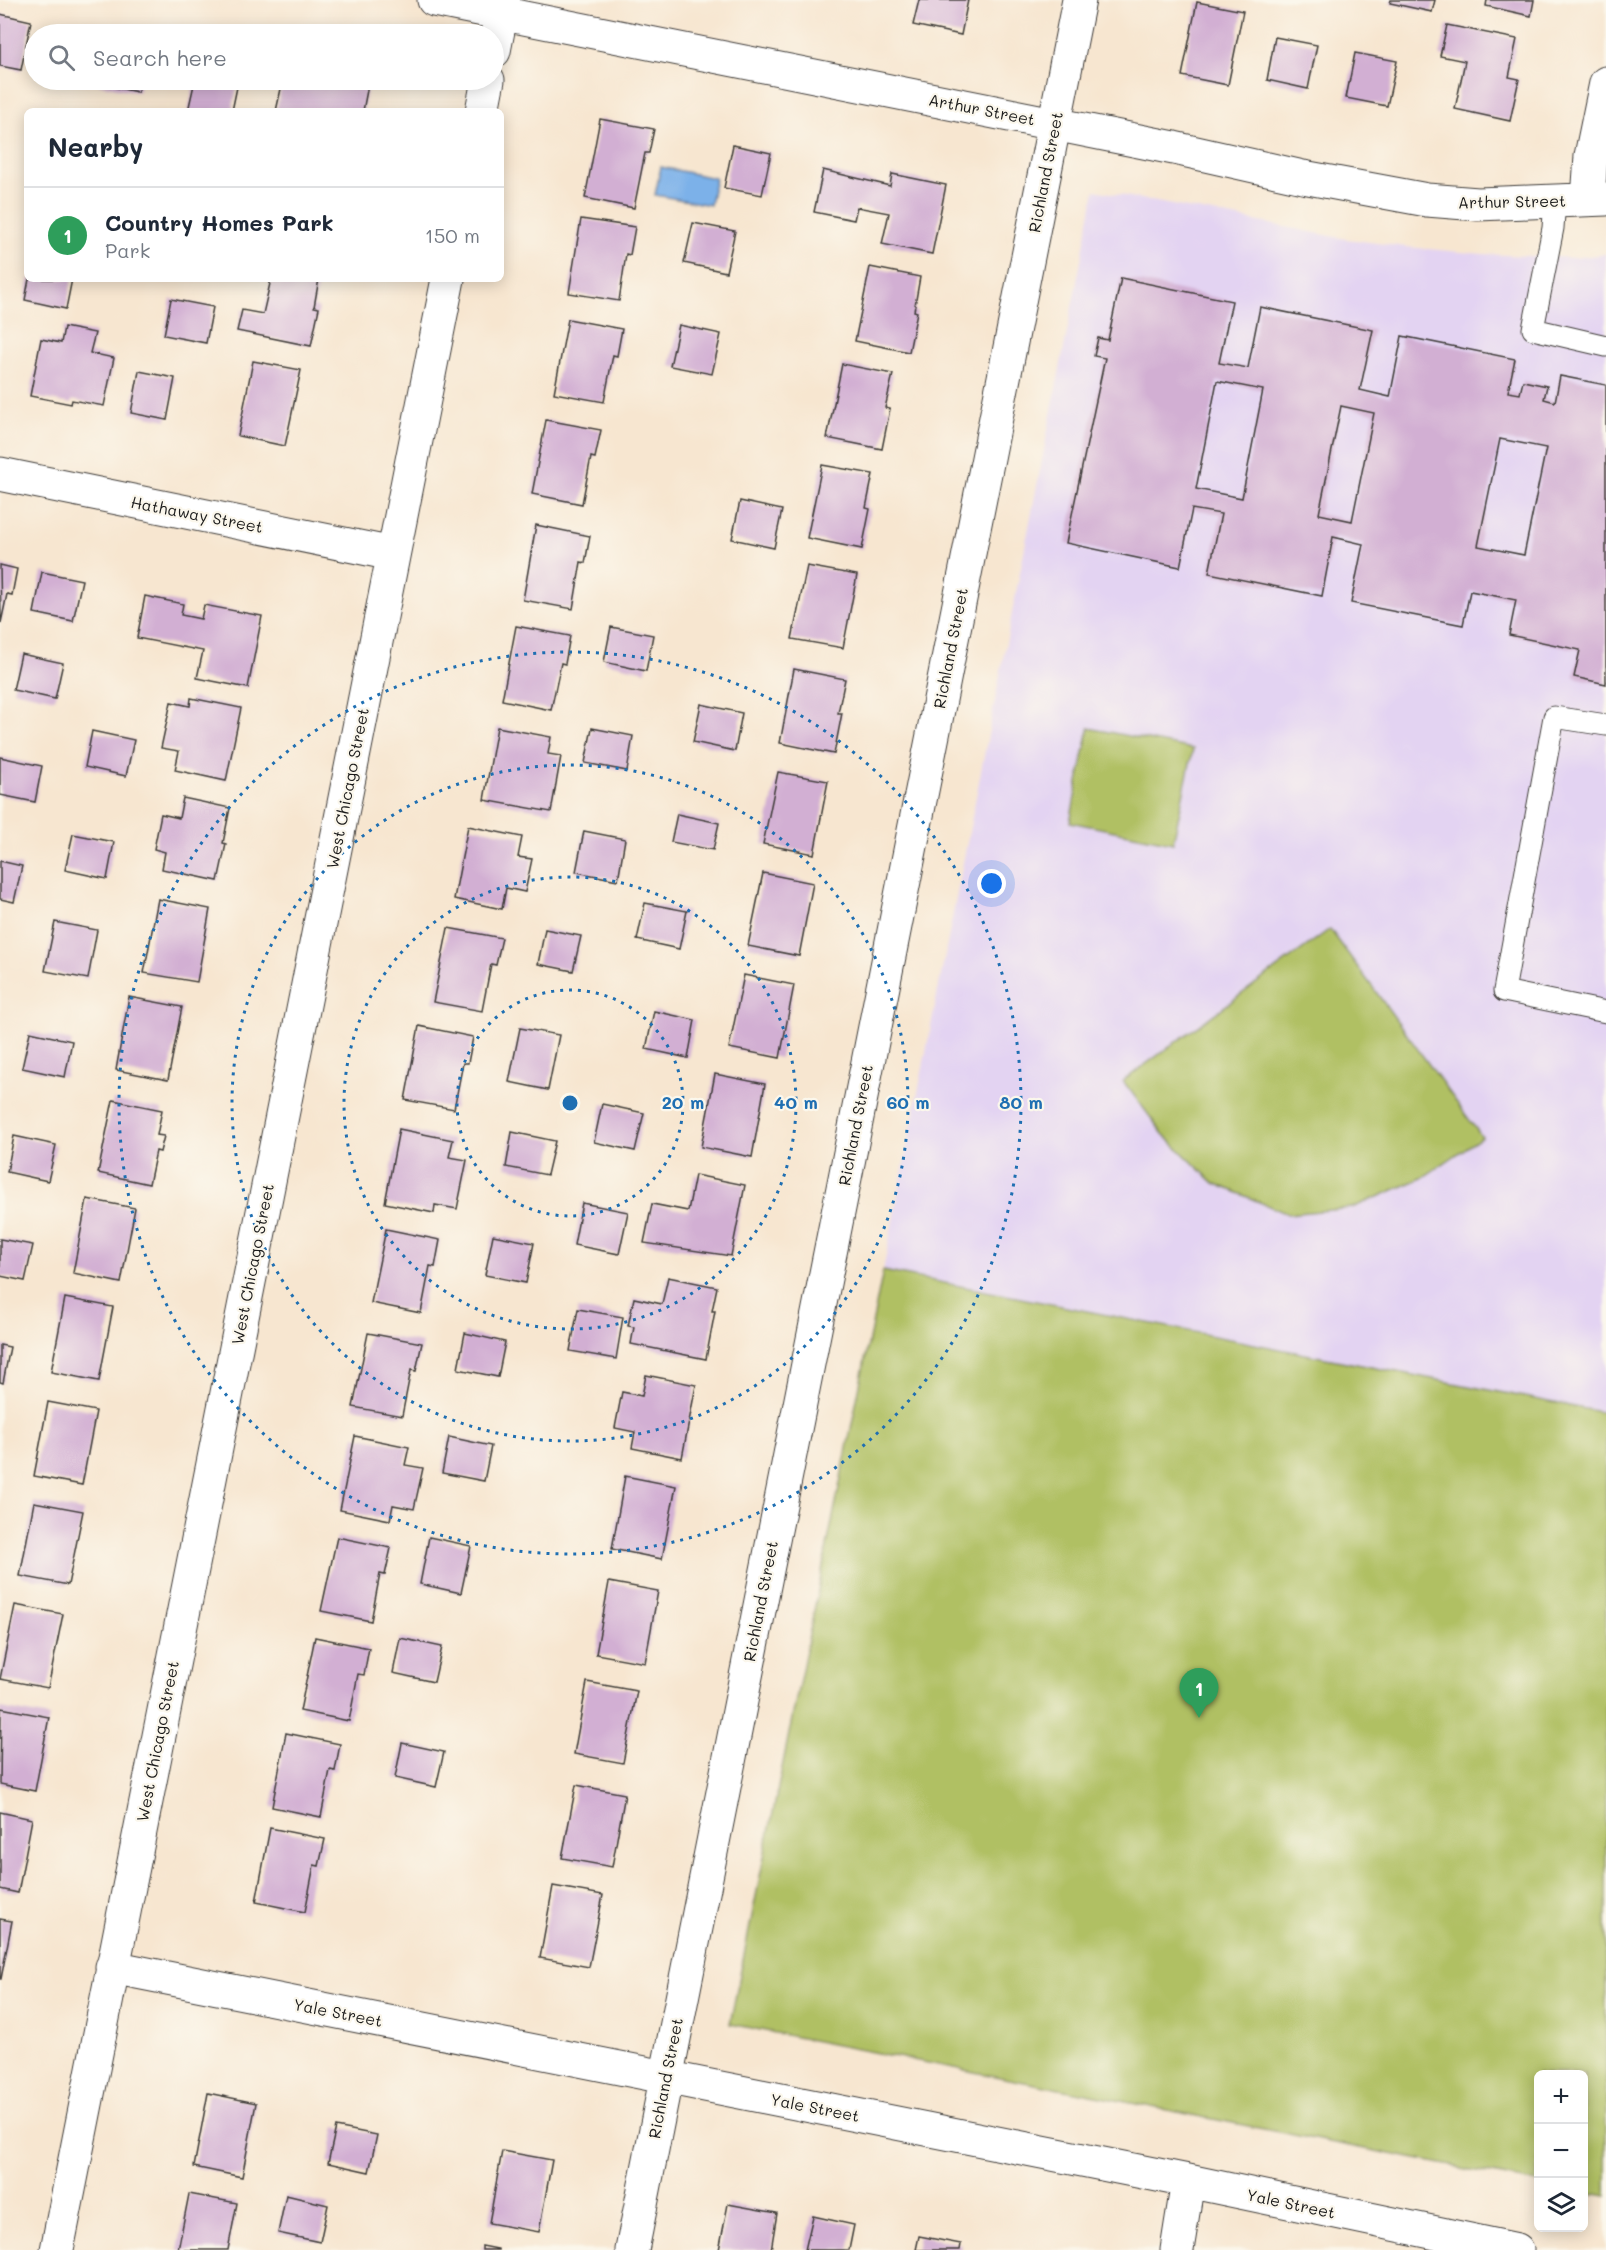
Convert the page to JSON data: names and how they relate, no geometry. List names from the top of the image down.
{
  "streets": {
    "street": [
      "Arthur Street",
      "Richland Street",
      "Hathaway Street",
      "West Chicago Street",
      "Yale Street"
    ]
  },
  "crossings": [
    ["Arthur Street", "Richland Street"],
    ["Richland Street", "Yale Street"],
    ["Hathaway Street", "West Chicago Street"],
    ["West Chicago Street", "Yale Street"]
  ],
  "page": {
    "search": "Search here",
    "heading": "Nearby",
    "list": [
      {
        "mark": "1",
        "name": "Country Homes Park",
        "note": "Park",
        "value": "150 m"
      }
    ],
    "pins": "1",
    "map_buttons": ["+", "−"]
  },
  "rings": [
    "20 m",
    "40 m",
    "60 m",
    "80 m"
  ]
}
